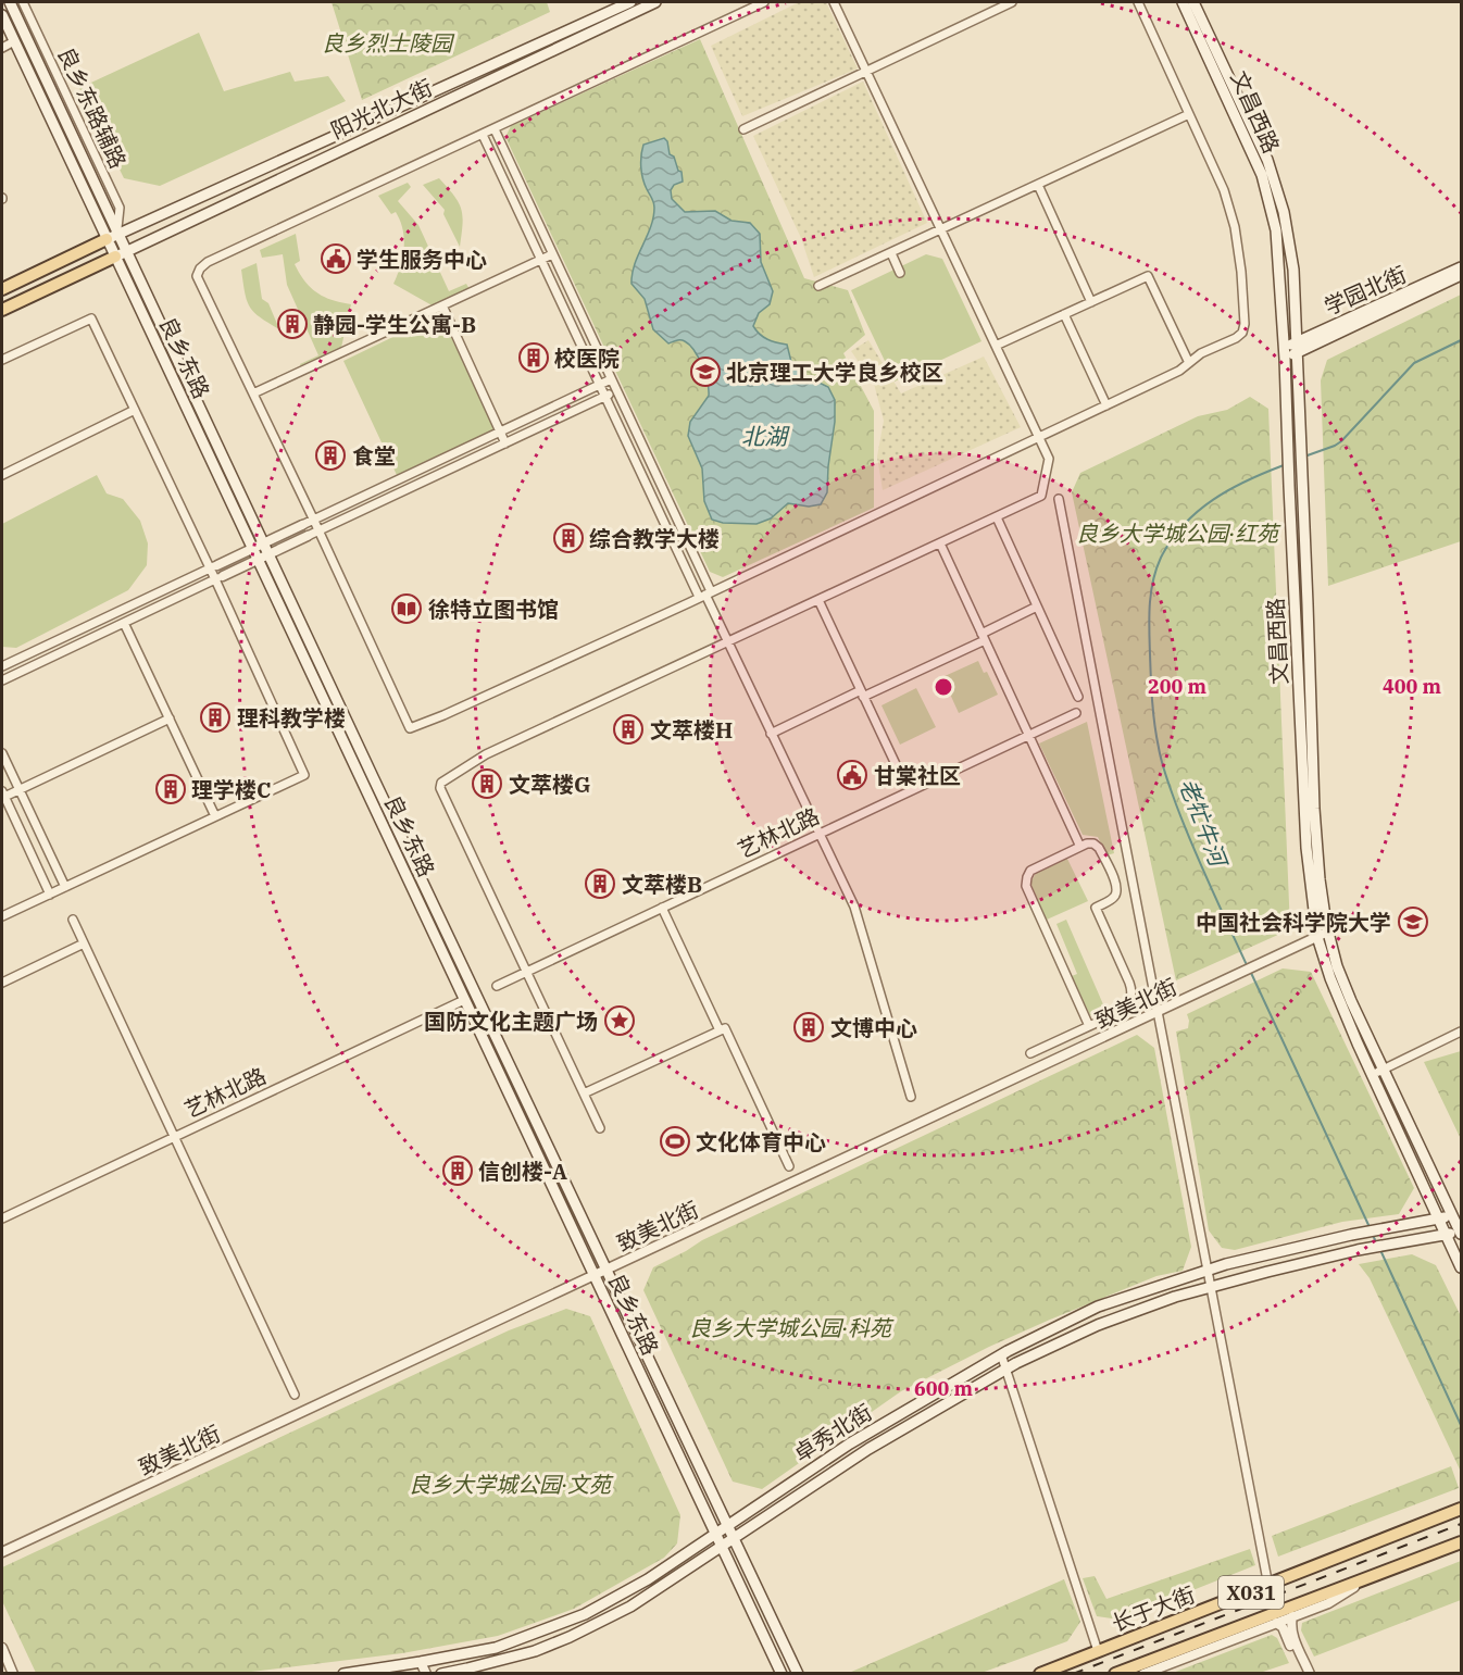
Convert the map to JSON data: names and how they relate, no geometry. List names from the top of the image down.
{
  "streets": {
    "main road": [
      "阳光北大街",
      "文昌西路",
      "学园北街",
      "良乡东路",
      "卓秀北街",
      "X031",
      "长于大街"
    ],
    "street": ["良乡东路辅路", "艺林北路", "致美北街"]
  },
  "crossings": [
    ["良乡东路辅路", "阳光北大街"],
    ["良乡东路辅路", "良乡东路"],
    ["阳光北大街", "良乡东路"],
    ["文昌西路", "学园北街"],
    ["文昌西路", "致美北街"],
    ["文昌西路", "卓秀北街"],
    ["良乡东路", "艺林北路"],
    ["良乡东路", "致美北街"],
    ["良乡东路", "卓秀北街"]
  ],
  "water": ["北湖", "老牤牛河"],
  "parks": [
    "良乡烈士陵园",
    "良乡大学城公园·红苑",
    "良乡大学城公园·科苑",
    "良乡大学城公园·文苑"
  ],
  "places": {
    "public building": ["学生服务中心", "甘棠社区"],
    "building": [
      "静园-学生公寓-B",
      "校医院",
      "食堂",
      "综合教学大楼",
      "理科教学楼",
      "文萃楼H",
      "文萃楼G",
      "理学楼C",
      "文萃楼B",
      "文博中心",
      "信创楼-A"
    ],
    "school or university": ["北京理工大学良乡校区", "中国社会科学院大学"],
    "library": ["徐特立图书馆"],
    "place": ["国防文化主题广场"],
    "sports": ["文化体育中心"]
  },
  "rings": ["200 m", "400 m", "600 m"]
}
